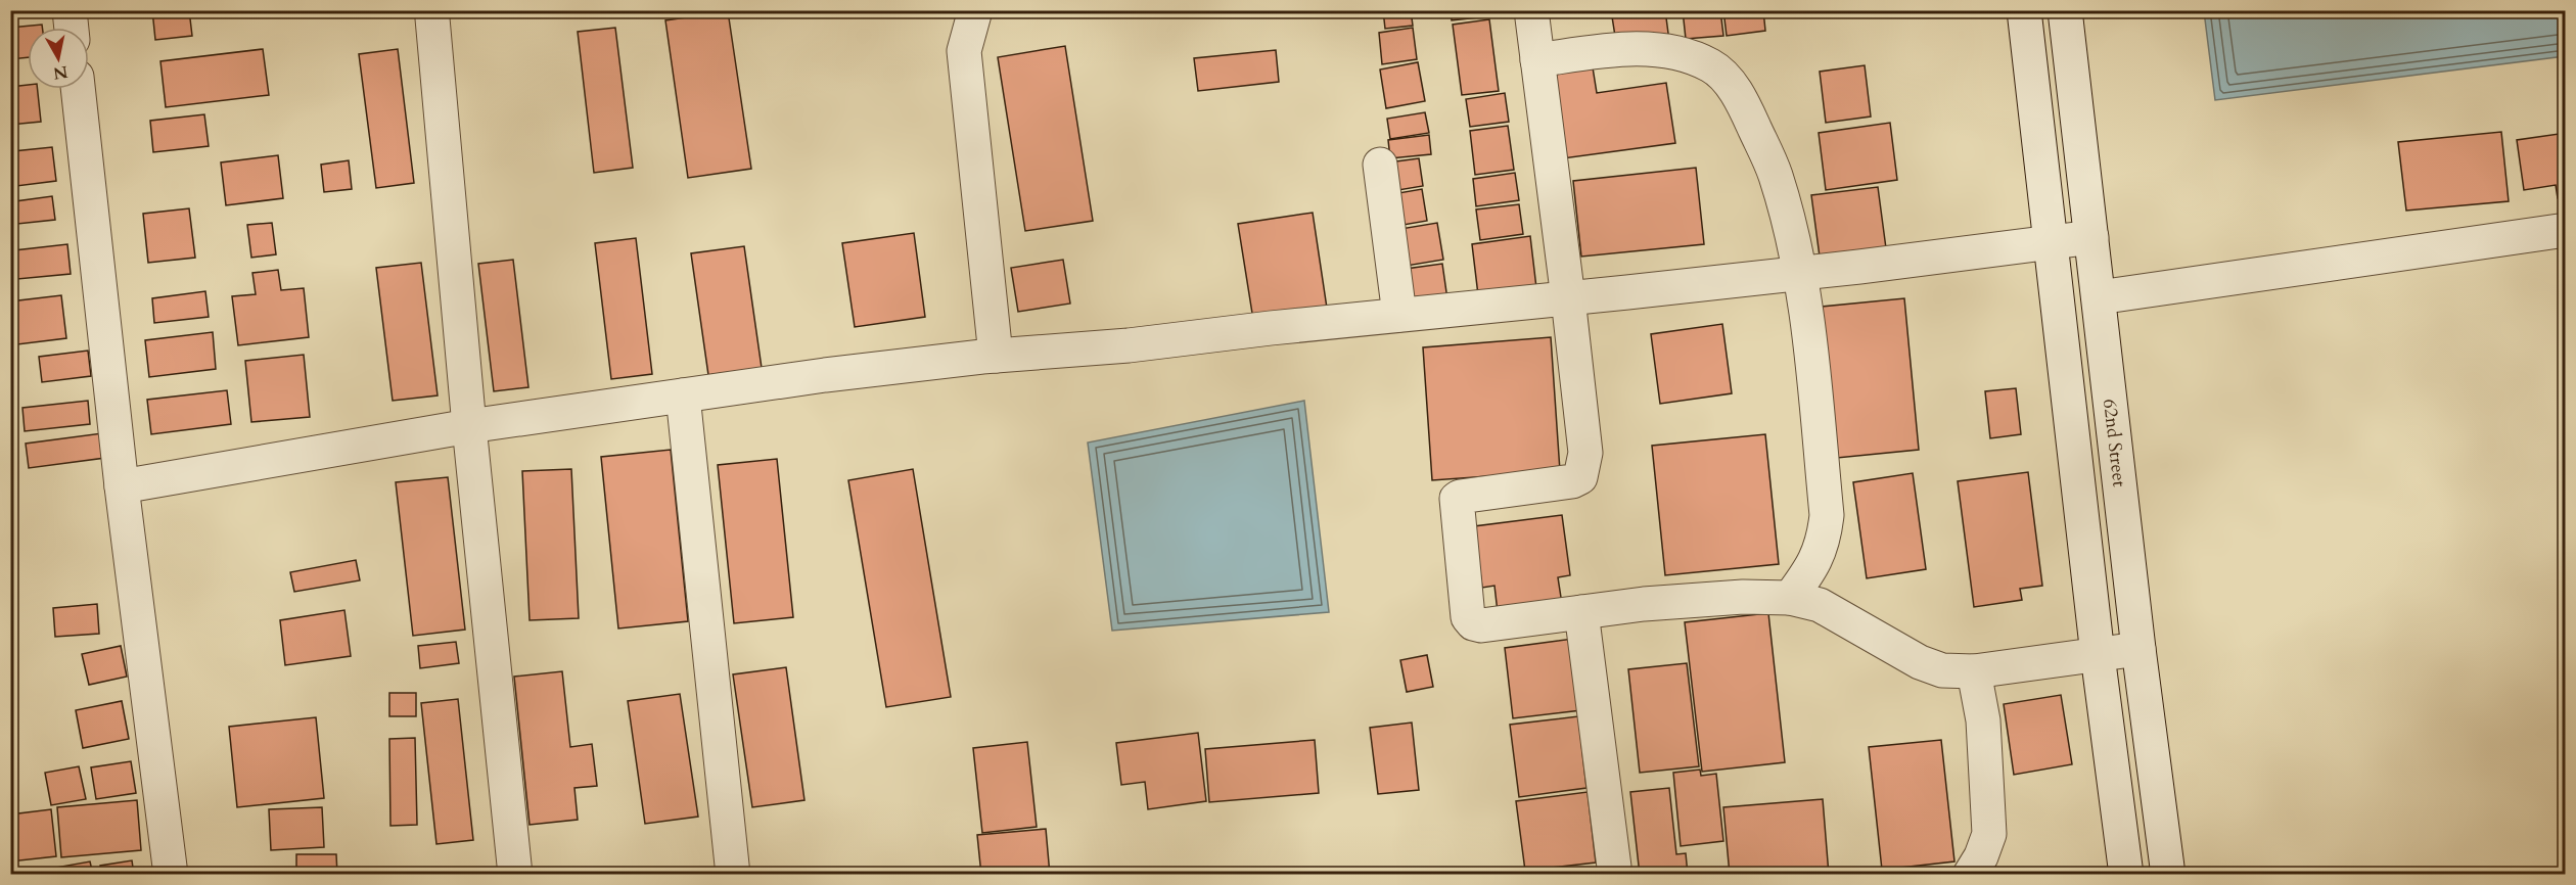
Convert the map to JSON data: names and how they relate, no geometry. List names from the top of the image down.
{
  "streets": {
    "street": ["62nd Street"]
  },
  "north": "bottom"
}
